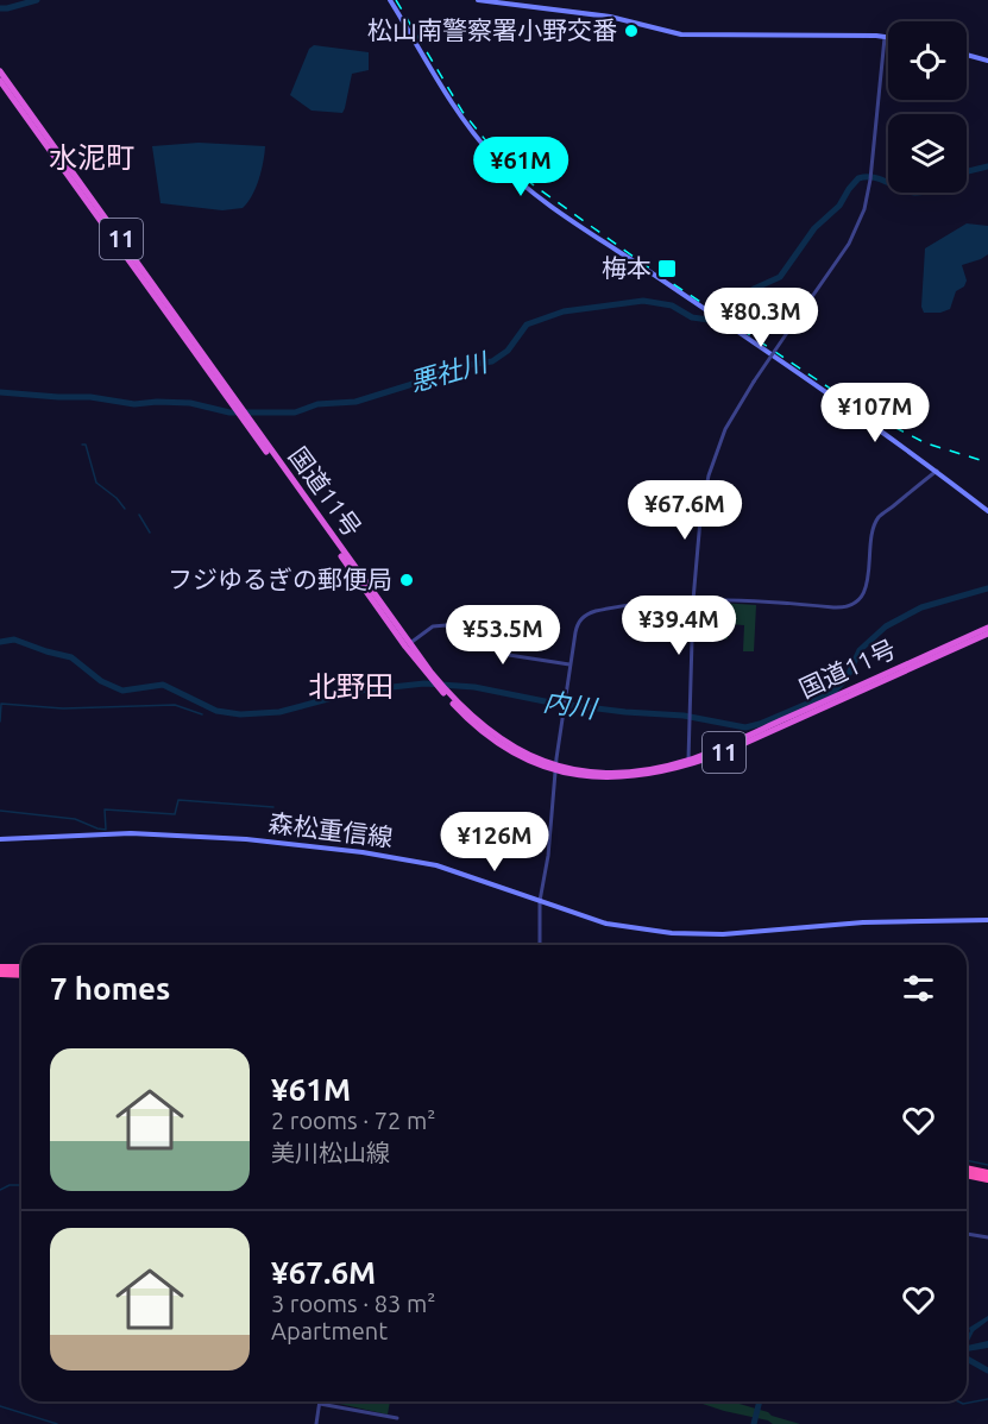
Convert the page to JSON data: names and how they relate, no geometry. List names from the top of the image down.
{
  "streets": {
    "highway": ["11", "国道11号"],
    "main road": ["森松重信線"]
  },
  "districts": ["水泥町", "北野田"],
  "water": ["悪社川", "内川"],
  "places": {
    "other": ["松山南警察署小野交番", "フジゆるぎの郵便局"],
    "transit": ["梅本"]
  },
  "page": {
    "price": [
      "¥61M",
      "¥80.3M",
      "¥107M",
      "¥67.6M",
      "¥39.4M",
      "¥53.5M",
      "¥126M"
    ],
    "heading": "7 homes",
    "list": [
      {
        "name": "¥61M",
        "note": "2 rooms · 72 m² · 美川松山線"
      },
      {
        "name": "¥67.6M",
        "note": "3 rooms · 83 m² · Apartment"
      }
    ]
  }
}
